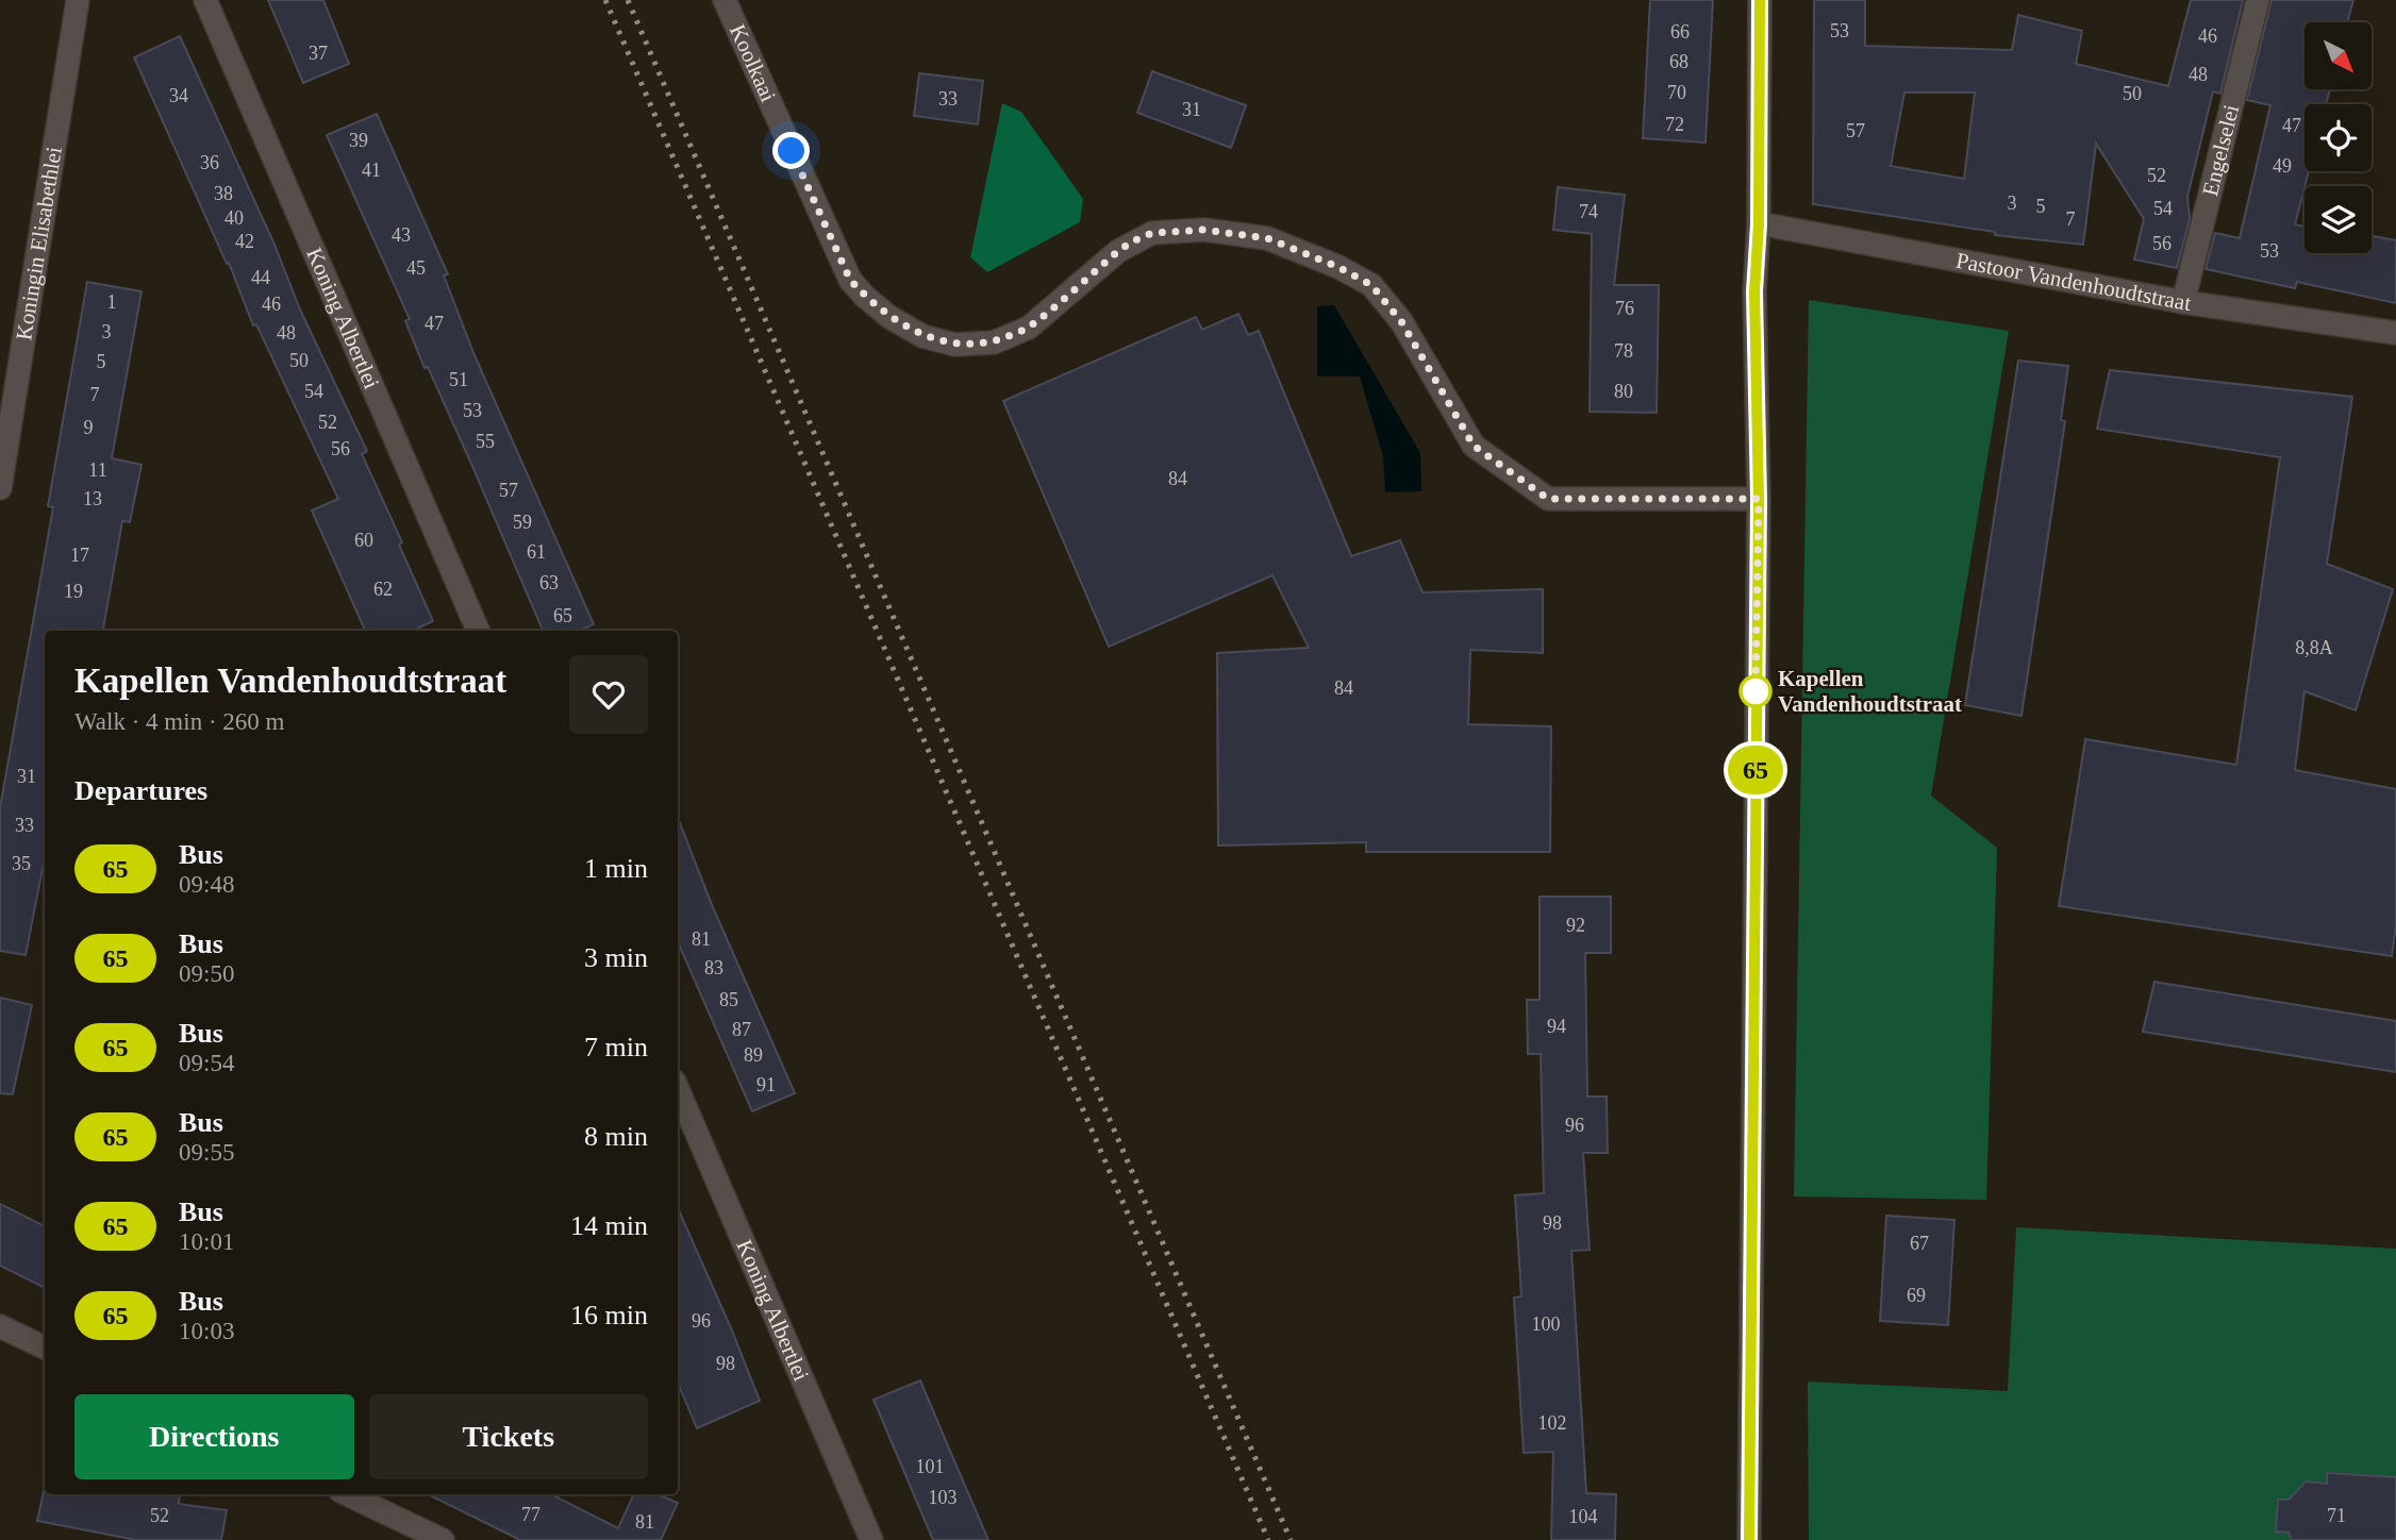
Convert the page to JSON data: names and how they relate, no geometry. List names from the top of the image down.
{
  "streets": {
    "street": [
      "Koolkaai",
      "Engelselei",
      "Koningin Elisabethlei",
      "Pastoor Vandenhoudtstraat",
      "Koning Albertlei"
    ]
  },
  "crossings": [
    ["Engelselei", "Pastoor Vandenhoudtstraat"]
  ],
  "places": ["Kapellen Vandenhoudtstraat"],
  "lines": ["bus line 65"],
  "house_numbers": [
    "53",
    "66",
    "46",
    "37",
    "68",
    "48",
    "70",
    "50",
    "34",
    "33",
    "31",
    "72",
    "47",
    "57",
    "39",
    "36",
    "49",
    "41",
    "52",
    "38",
    "3",
    "5",
    "54",
    "74",
    "40",
    "7",
    "43",
    "42",
    "56",
    "53",
    "45",
    "44",
    "1",
    "46",
    "76",
    "47",
    "3",
    "48",
    "78",
    "50",
    "5",
    "51",
    "54",
    "80",
    "7",
    "53",
    "52",
    "9",
    "55",
    "56",
    "11",
    "84",
    "57",
    "13",
    "59",
    "60",
    "61",
    "17",
    "63",
    "62",
    "19",
    "65",
    "8,8A",
    "84",
    "31",
    "33",
    "35",
    "92",
    "81",
    "83",
    "85",
    "94",
    "87",
    "89",
    "91",
    "96",
    "98",
    "67",
    "69",
    "96",
    "100",
    "98",
    "102",
    "101",
    "103",
    "77",
    "52",
    "71",
    "104",
    "81"
  ],
  "north": "bottom right",
  "page": {
    "on_map": "65",
    "heading": [
      ["Kapellen Vandenhoudtstraat", "Walk · 4 min · 260 m"],
      "Departures"
    ],
    "list": [
      {
        "mark": "65",
        "name": "Bus",
        "note": "09:48",
        "value": "1 min"
      },
      {
        "mark": "65",
        "name": "Bus",
        "note": "09:50",
        "value": "3 min"
      },
      {
        "mark": "65",
        "name": "Bus",
        "note": "09:54",
        "value": "7 min"
      },
      {
        "mark": "65",
        "name": "Bus",
        "note": "09:55",
        "value": "8 min"
      },
      {
        "mark": "65",
        "name": "Bus",
        "note": "10:01",
        "value": "14 min"
      },
      {
        "mark": "65",
        "name": "Bus",
        "note": "10:03",
        "value": "16 min"
      }
    ],
    "buttons": ["Directions", "Tickets"]
  }
}
